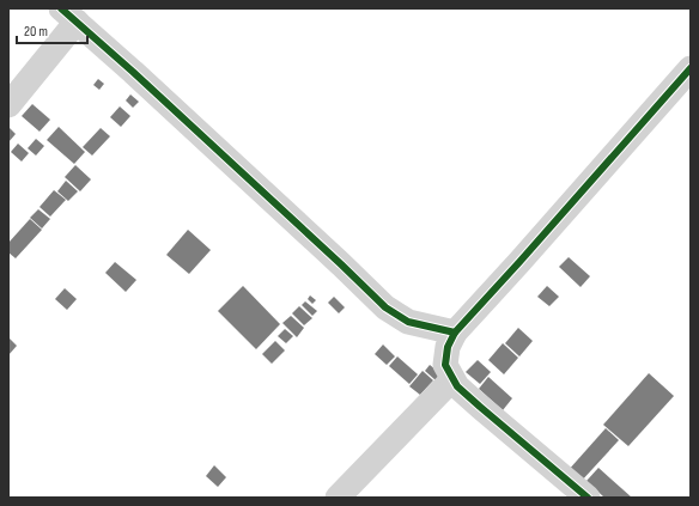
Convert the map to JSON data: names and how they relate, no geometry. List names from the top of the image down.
{
  "scale_bar": "20 m"
}
